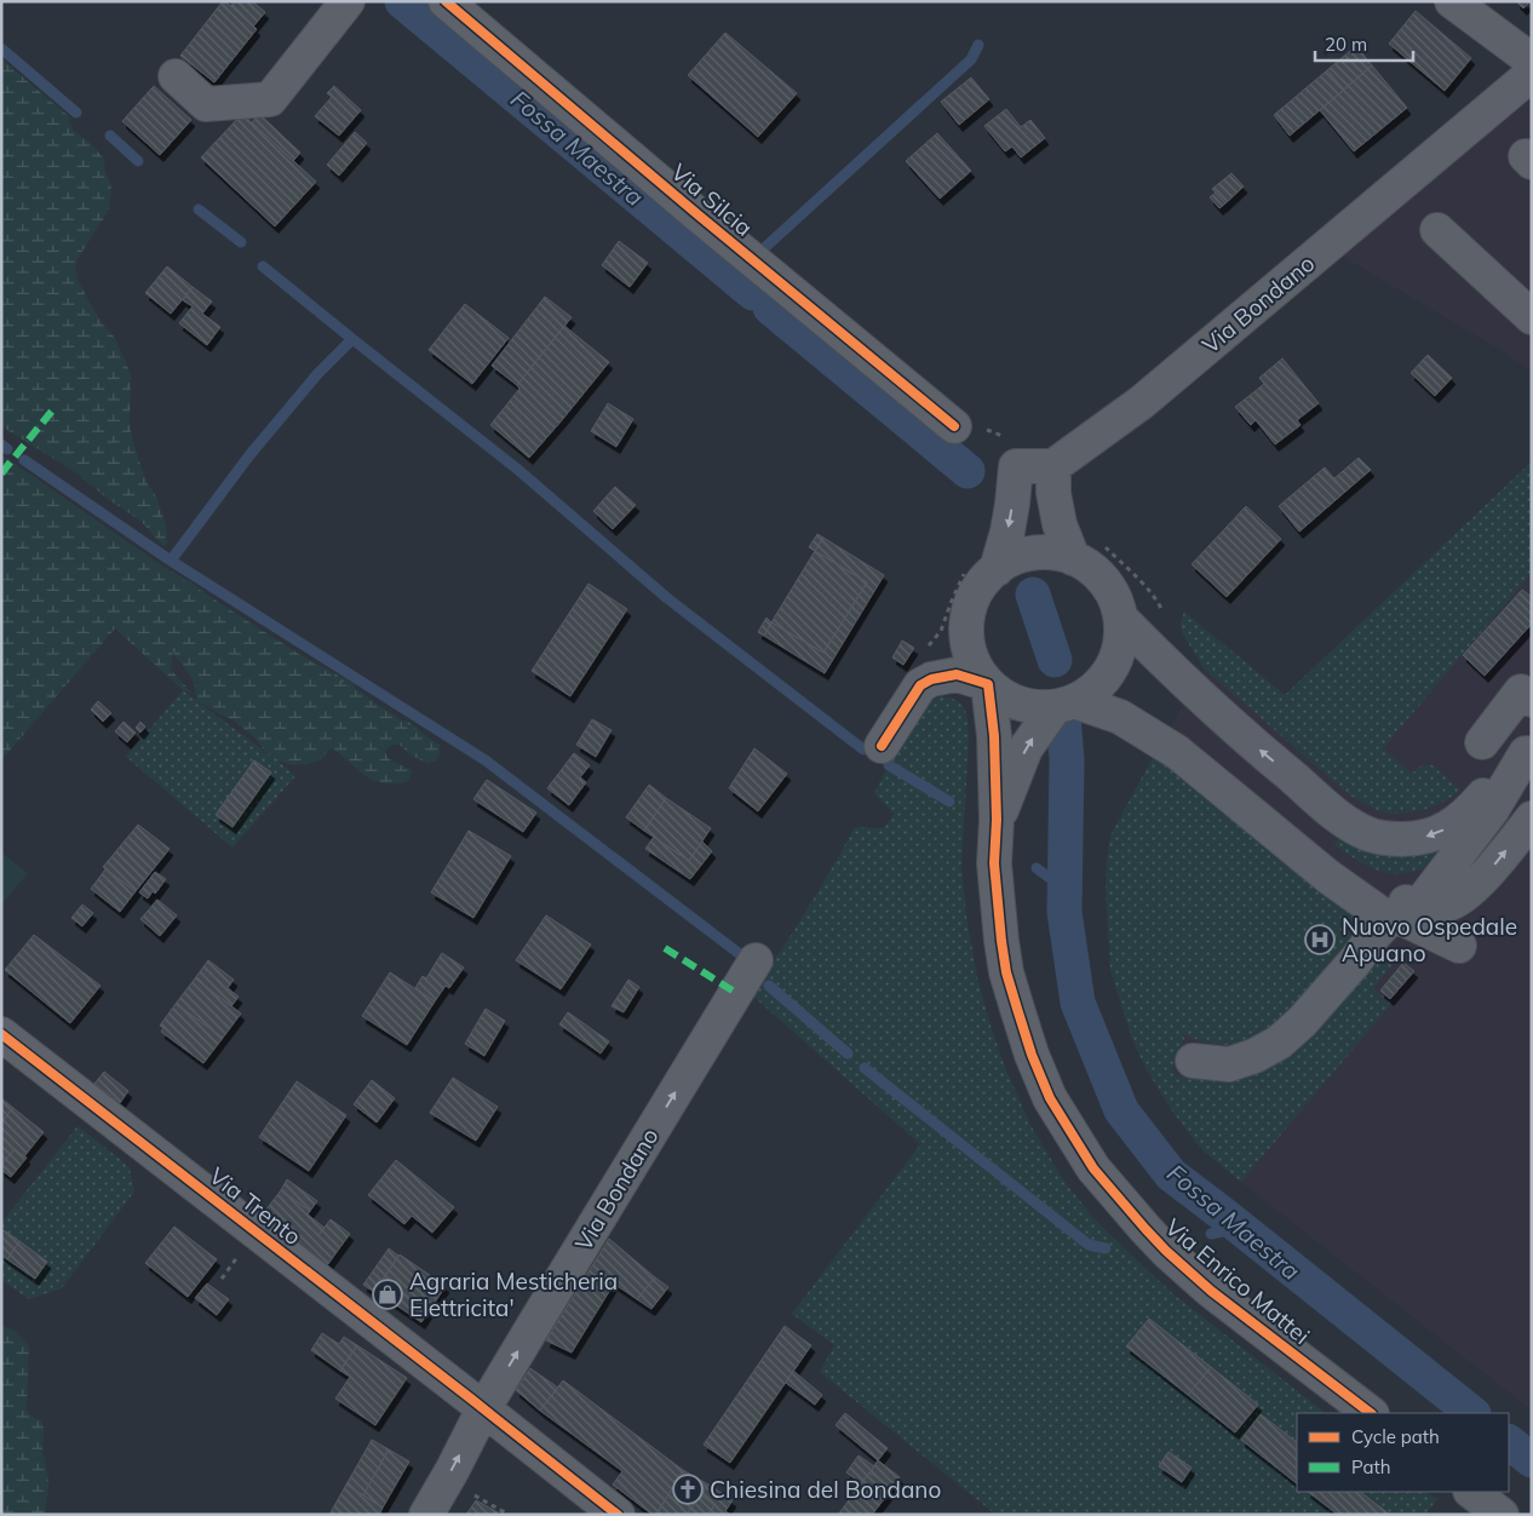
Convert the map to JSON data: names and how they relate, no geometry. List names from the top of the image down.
{
  "streets": {
    "street": [
      "Via Silcia",
      "Via Bondano",
      "Via Trento",
      "Via Enrico Mattei"
    ]
  },
  "crossings": [
    ["Via Bondano", "Via Trento"]
  ],
  "one_way": ["Via Bondano"],
  "water": ["Fossa Maestra"],
  "places": {
    "hospital": ["Nuovo Ospedale Apuano"],
    "shop": ["Agraria Mesticheria Elettricita'"],
    "church": ["Chiesina del Bondano"]
  },
  "legend": ["Cycle path", "Path"],
  "scale_bar": "20 m"
}
